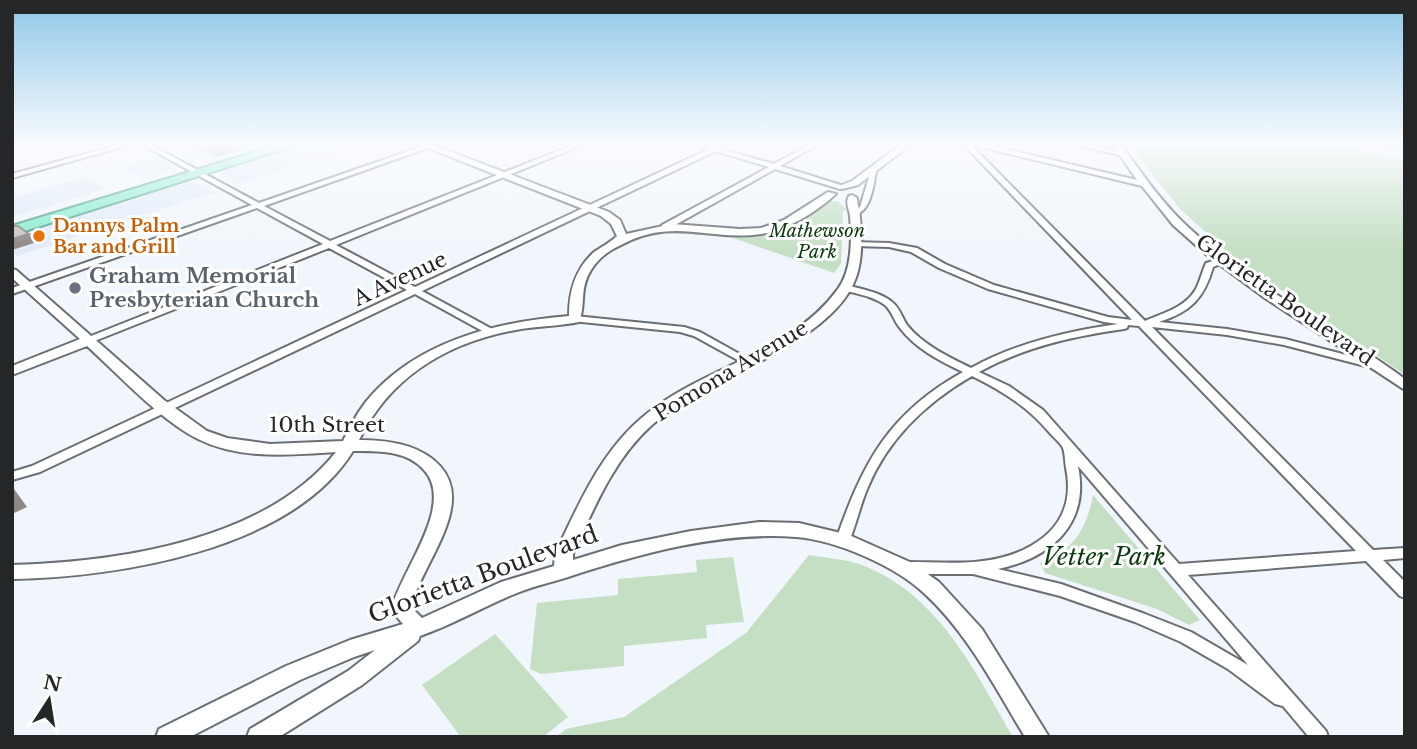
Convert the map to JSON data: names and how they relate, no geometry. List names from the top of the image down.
{
  "streets": {
    "street": [
      "A Avenue",
      "Glorietta Boulevard",
      "Pomona Avenue",
      "10th Street"
    ]
  },
  "crossings": [
    ["A Avenue", "10th Street"],
    ["Glorietta Boulevard", "Pomona Avenue"],
    ["Glorietta Boulevard", "10th Street"]
  ],
  "parks": ["Mathewson Park", "Vetter Park"],
  "places": ["Dannys Palm Bar and Grill", "Graham Memorial Presbyterian Church"],
  "north": "top"
}
